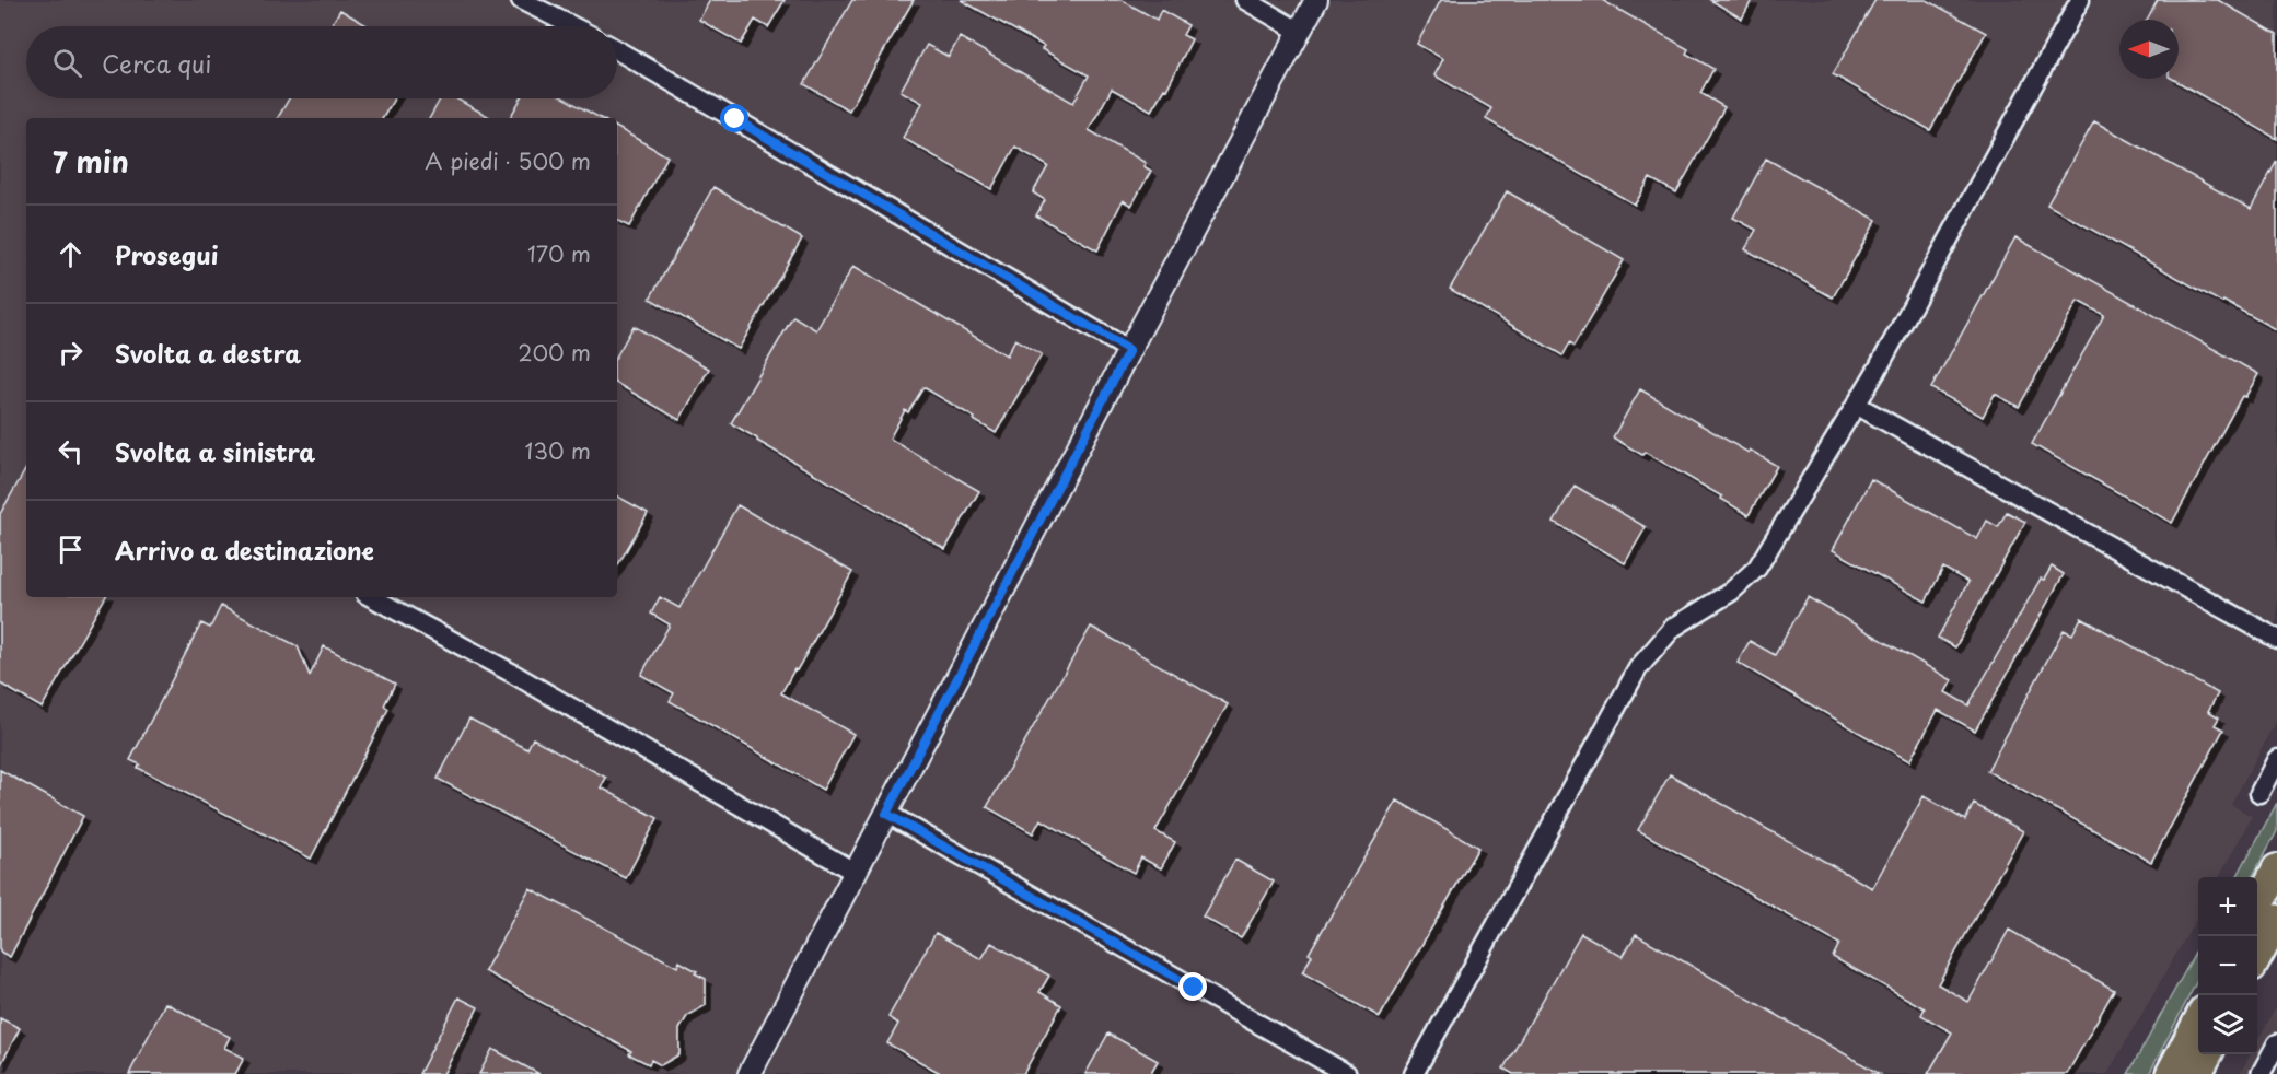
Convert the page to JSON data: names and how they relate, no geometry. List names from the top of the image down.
{
  "north": "left",
  "page": {
    "search": "Cerca qui",
    "heading": ["7 min", "A piedi · 500 m"],
    "list": [
      ["Prosegui", "170 m"],
      ["Svolta a destra", "200 m"],
      ["Svolta a sinistra", "130 m"],
      "Arrivo a destinazione"
    ],
    "map_buttons": ["+", "−"]
  }
}
